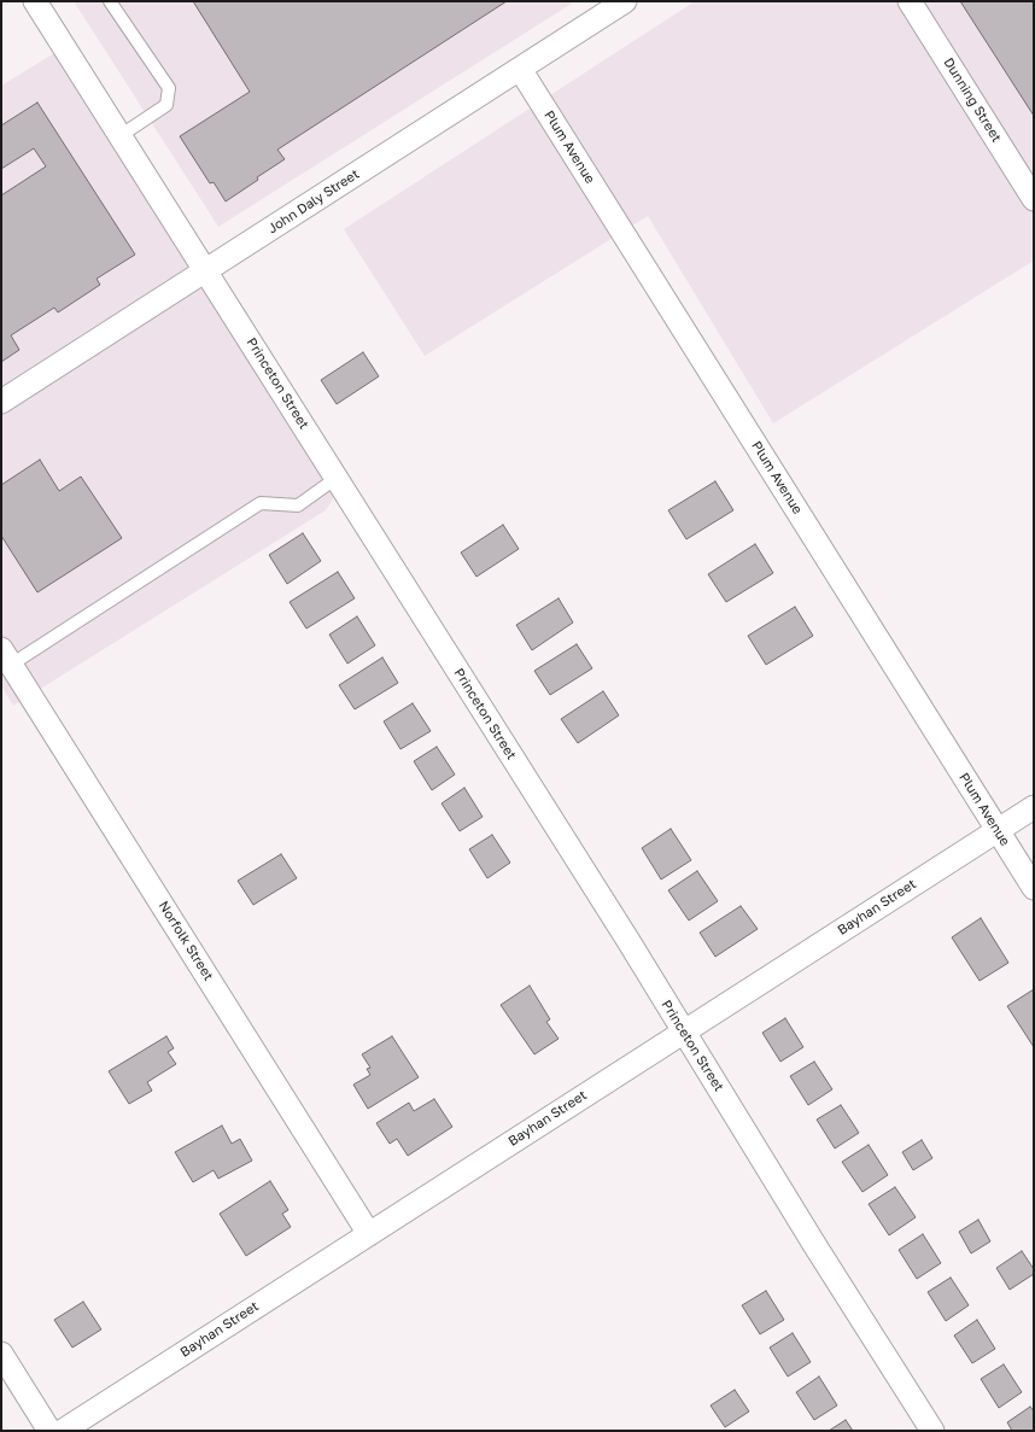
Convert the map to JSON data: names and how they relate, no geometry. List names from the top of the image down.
{
  "streets": {
    "street": [
      "Dunning Street",
      "Plum Avenue",
      "John Daly Street",
      "Princeton Street",
      "Bayhan Street",
      "Norfolk Street"
    ]
  },
  "crossings": [
    ["Plum Avenue", "John Daly Street"],
    ["Plum Avenue", "Bayhan Street"],
    ["John Daly Street", "Princeton Street"],
    ["Princeton Street", "Bayhan Street"],
    ["Bayhan Street", "Norfolk Street"]
  ]
}
